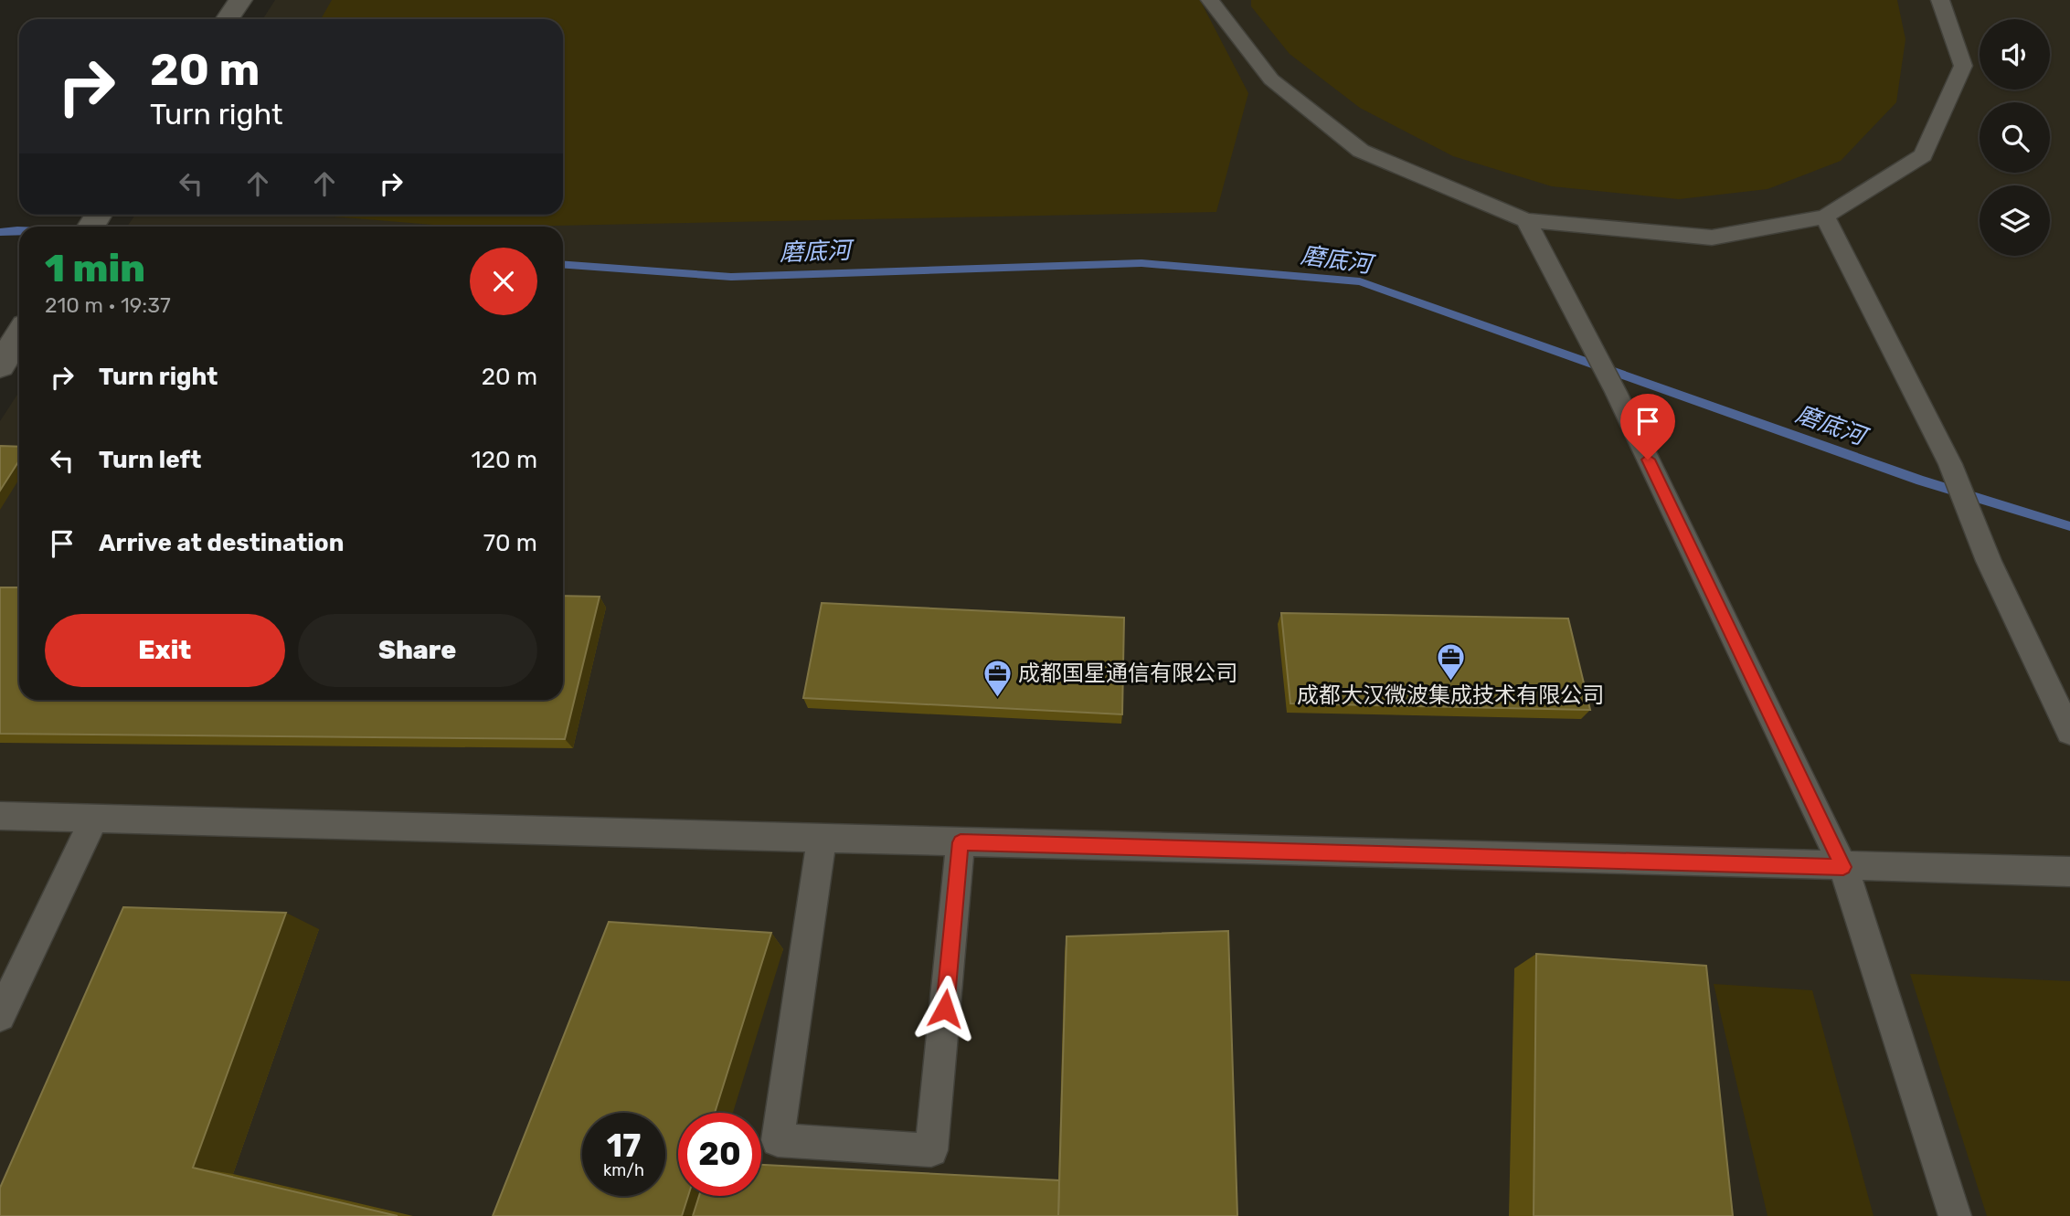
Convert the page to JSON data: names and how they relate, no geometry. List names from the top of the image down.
{
  "water": ["磨底河"],
  "places": {
    "office": ["成都大汉微波集成技术有限公司", "成都国星通信有限公司"]
  },
  "page": {
    "turn": ["20 m", "Turn right"],
    "heading": ["1 min", "210 m · 19:37"],
    "list": [
      {
        "name": "Turn right",
        "value": "20 m"
      },
      {
        "name": "Turn left",
        "value": "120 m"
      },
      {
        "name": "Arrive at destination",
        "value": "70 m"
      }
    ],
    "buttons": ["Exit", "Share"],
    "speed": "17 km/h",
    "limit": "20"
  }
}
